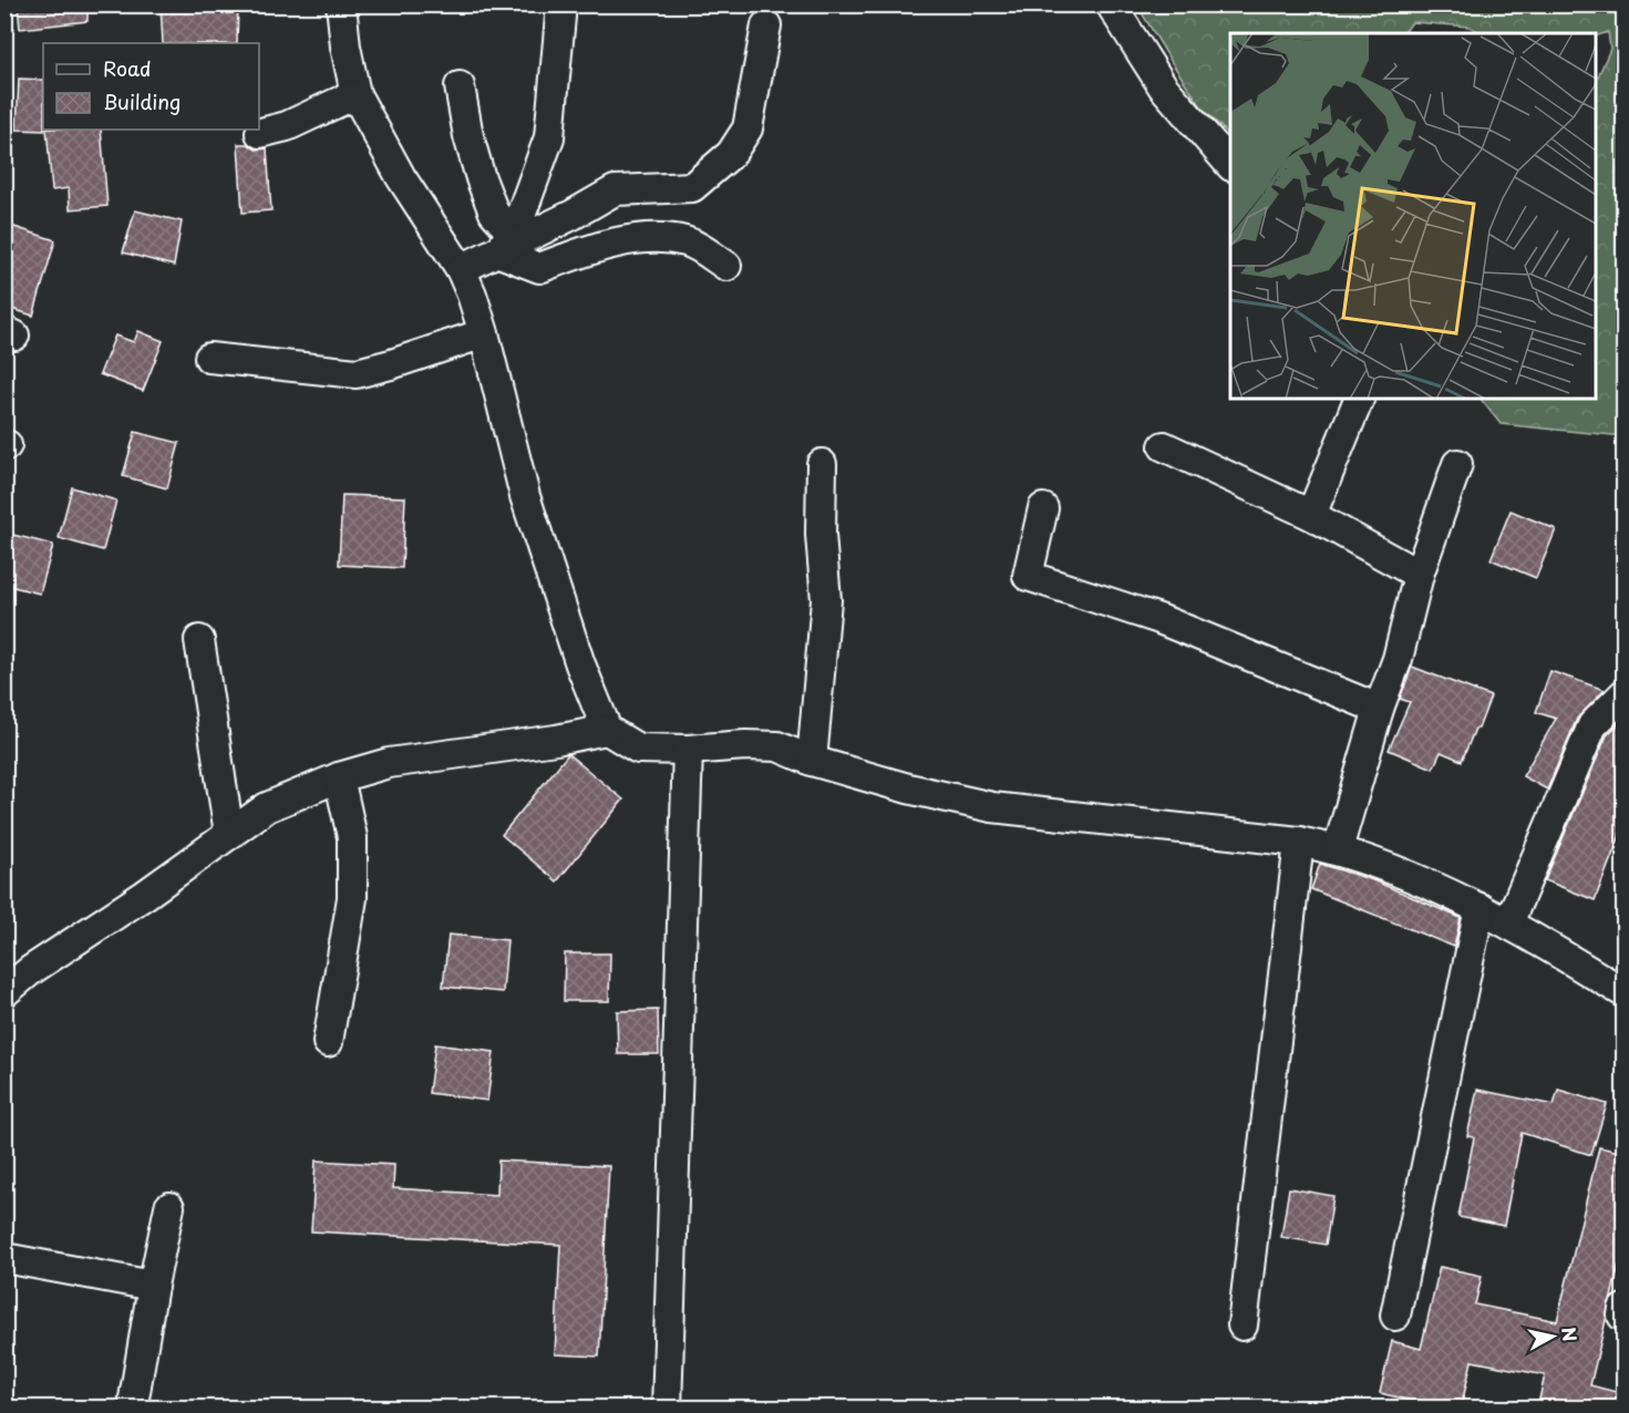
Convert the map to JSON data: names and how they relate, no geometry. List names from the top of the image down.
{
  "legend": ["Road", "Building"],
  "north": "right"
}
